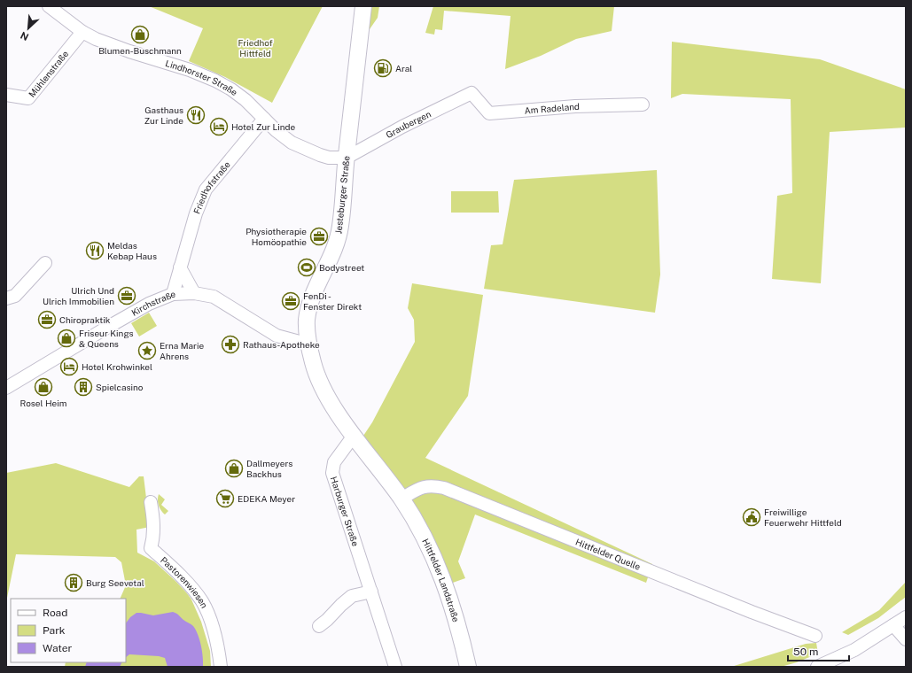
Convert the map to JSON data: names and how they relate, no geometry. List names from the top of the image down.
{
  "streets": {
    "main road": ["Jesteburger Straße", "Hittfelder Landstraße"],
    "street": [
      "Mühlenstraße",
      "Lindhorster Straße",
      "Am Radeland",
      "Graubergen",
      "Friedhofstraße",
      "Kirchstraße",
      "Harburger Straße",
      "Hittfelder Quelle",
      "Pastorenwiesen"
    ]
  },
  "crossings": [
    ["Mühlenstraße", "Lindhorster Straße"],
    ["Lindhorster Straße", "Graubergen"],
    ["Lindhorster Straße", "Friedhofstraße"],
    ["Lindhorster Straße", "Jesteburger Straße"],
    ["Am Radeland", "Graubergen"],
    ["Graubergen", "Jesteburger Straße"],
    ["Friedhofstraße", "Kirchstraße"],
    ["Jesteburger Straße", "Kirchstraße"],
    ["Jesteburger Straße", "Harburger Straße"],
    ["Jesteburger Straße", "Hittfelder Quelle"],
    ["Jesteburger Straße", "Hittfelder Landstraße"],
    ["Hittfelder Quelle", "Hittfelder Landstraße"]
  ],
  "parks": ["Friedhof Hittfeld"],
  "places": {
    "shop": [
      "Blumen-Buschmann",
      "Friseur Kings & Queens",
      "Rosel Heim",
      "Dallmeyers Backhus"
    ],
    "fuel station": ["Aral"],
    "restaurant": ["Gasthaus Zur Linde", "Meldas Kebap Haus"],
    "hotel": ["Hotel Zur Linde", "Hotel Krohwinkel"],
    "office": [
      "Physiotherapie Homöopathie",
      "Ulrich Und Ulrich Immobilien",
      "FenDi - Fenster Direkt",
      "Chiropraktik"
    ],
    "sports": ["Bodystreet"],
    "pharmacy": ["Rathaus-Apotheke"],
    "place": ["Erna Marie Ahrens"],
    "building": ["Spielcasino", "Burg Seevetal"],
    "supermarket": ["EDEKA Meyer"],
    "public building": ["Freiwillige Feuerwehr Hittfeld"]
  },
  "legend": ["Road", "Park", "Water"],
  "scale_bar": "50 m",
  "north": "bottom left"
}
